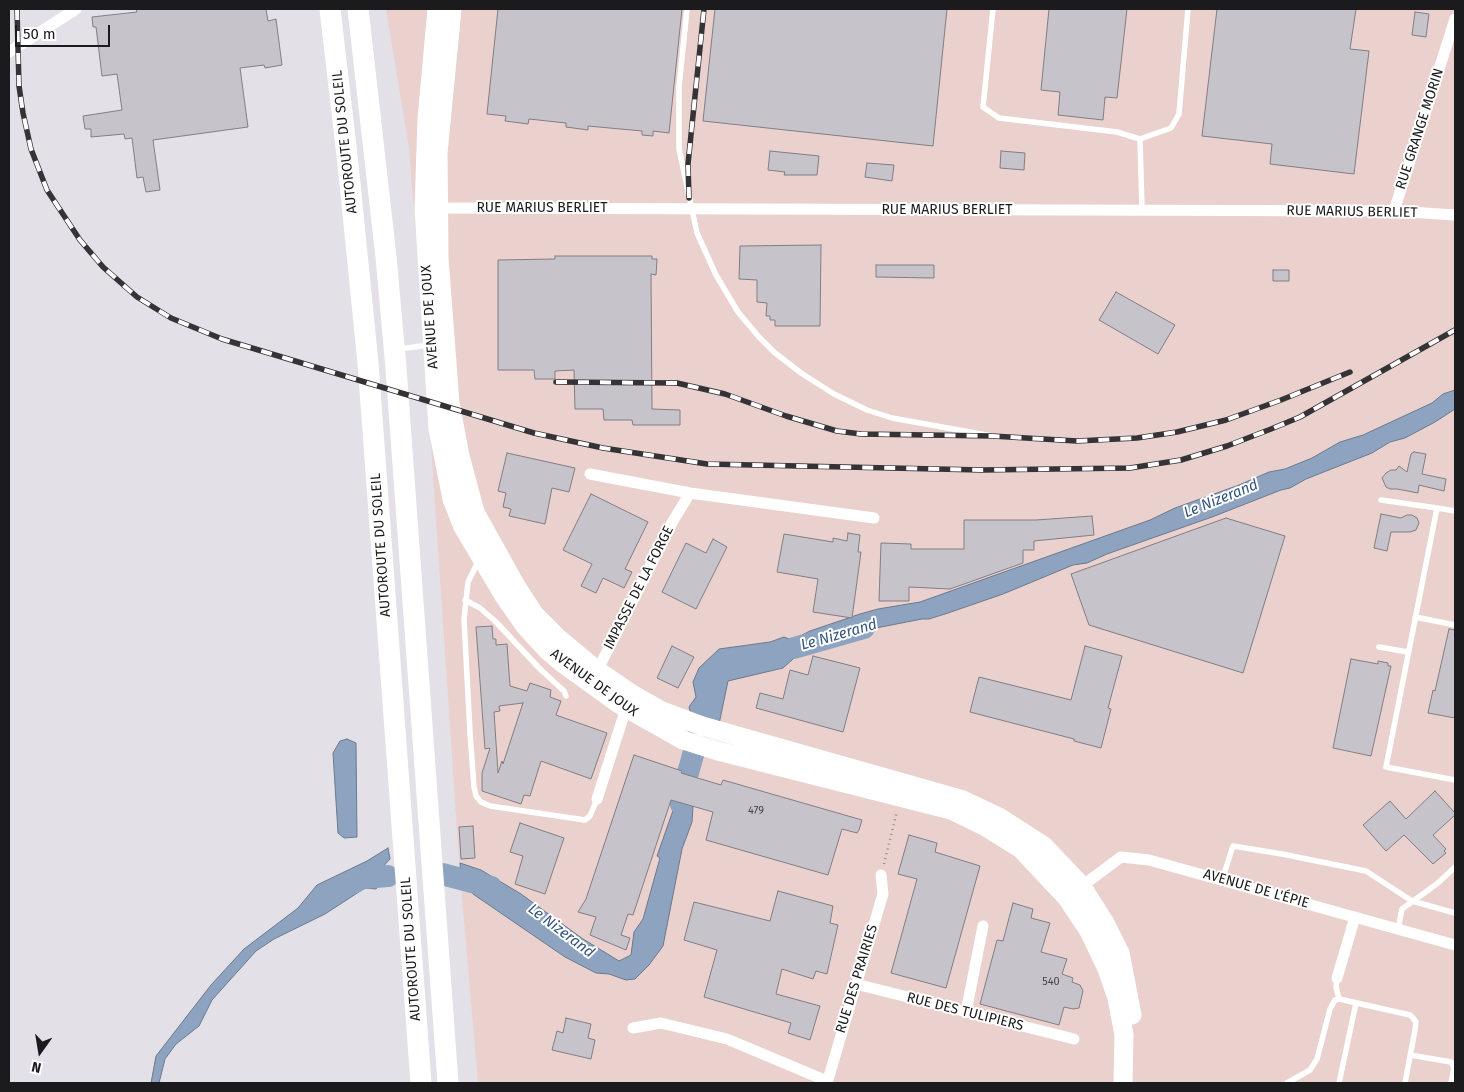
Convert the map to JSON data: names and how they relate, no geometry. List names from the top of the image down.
{
  "streets": {
    "highway": ["AUTOROUTE DU SOLEIL"],
    "main road": ["AVENUE DE JOUX"],
    "street": [
      "RUE GRANGE MORIN",
      "RUE MARIUS BERLIET",
      "IMPASSE DE LA FORGE",
      "AVENUE DE L'ÉPIE",
      "RUE DES PRAIRIES",
      "RUE DES TULIPIERS"
    ]
  },
  "crossings": [
    ["RUE GRANGE MORIN", "RUE MARIUS BERLIET"],
    ["RUE MARIUS BERLIET", "AVENUE DE JOUX"],
    ["AVENUE DE JOUX", "IMPASSE DE LA FORGE"],
    ["AVENUE DE JOUX", "AVENUE DE L'ÉPIE"],
    ["RUE DES PRAIRIES", "RUE DES TULIPIERS"]
  ],
  "water": ["Le Nizerand"],
  "house_numbers": ["479", "540"],
  "scale_bar": "50 m",
  "north": "bottom"
}
